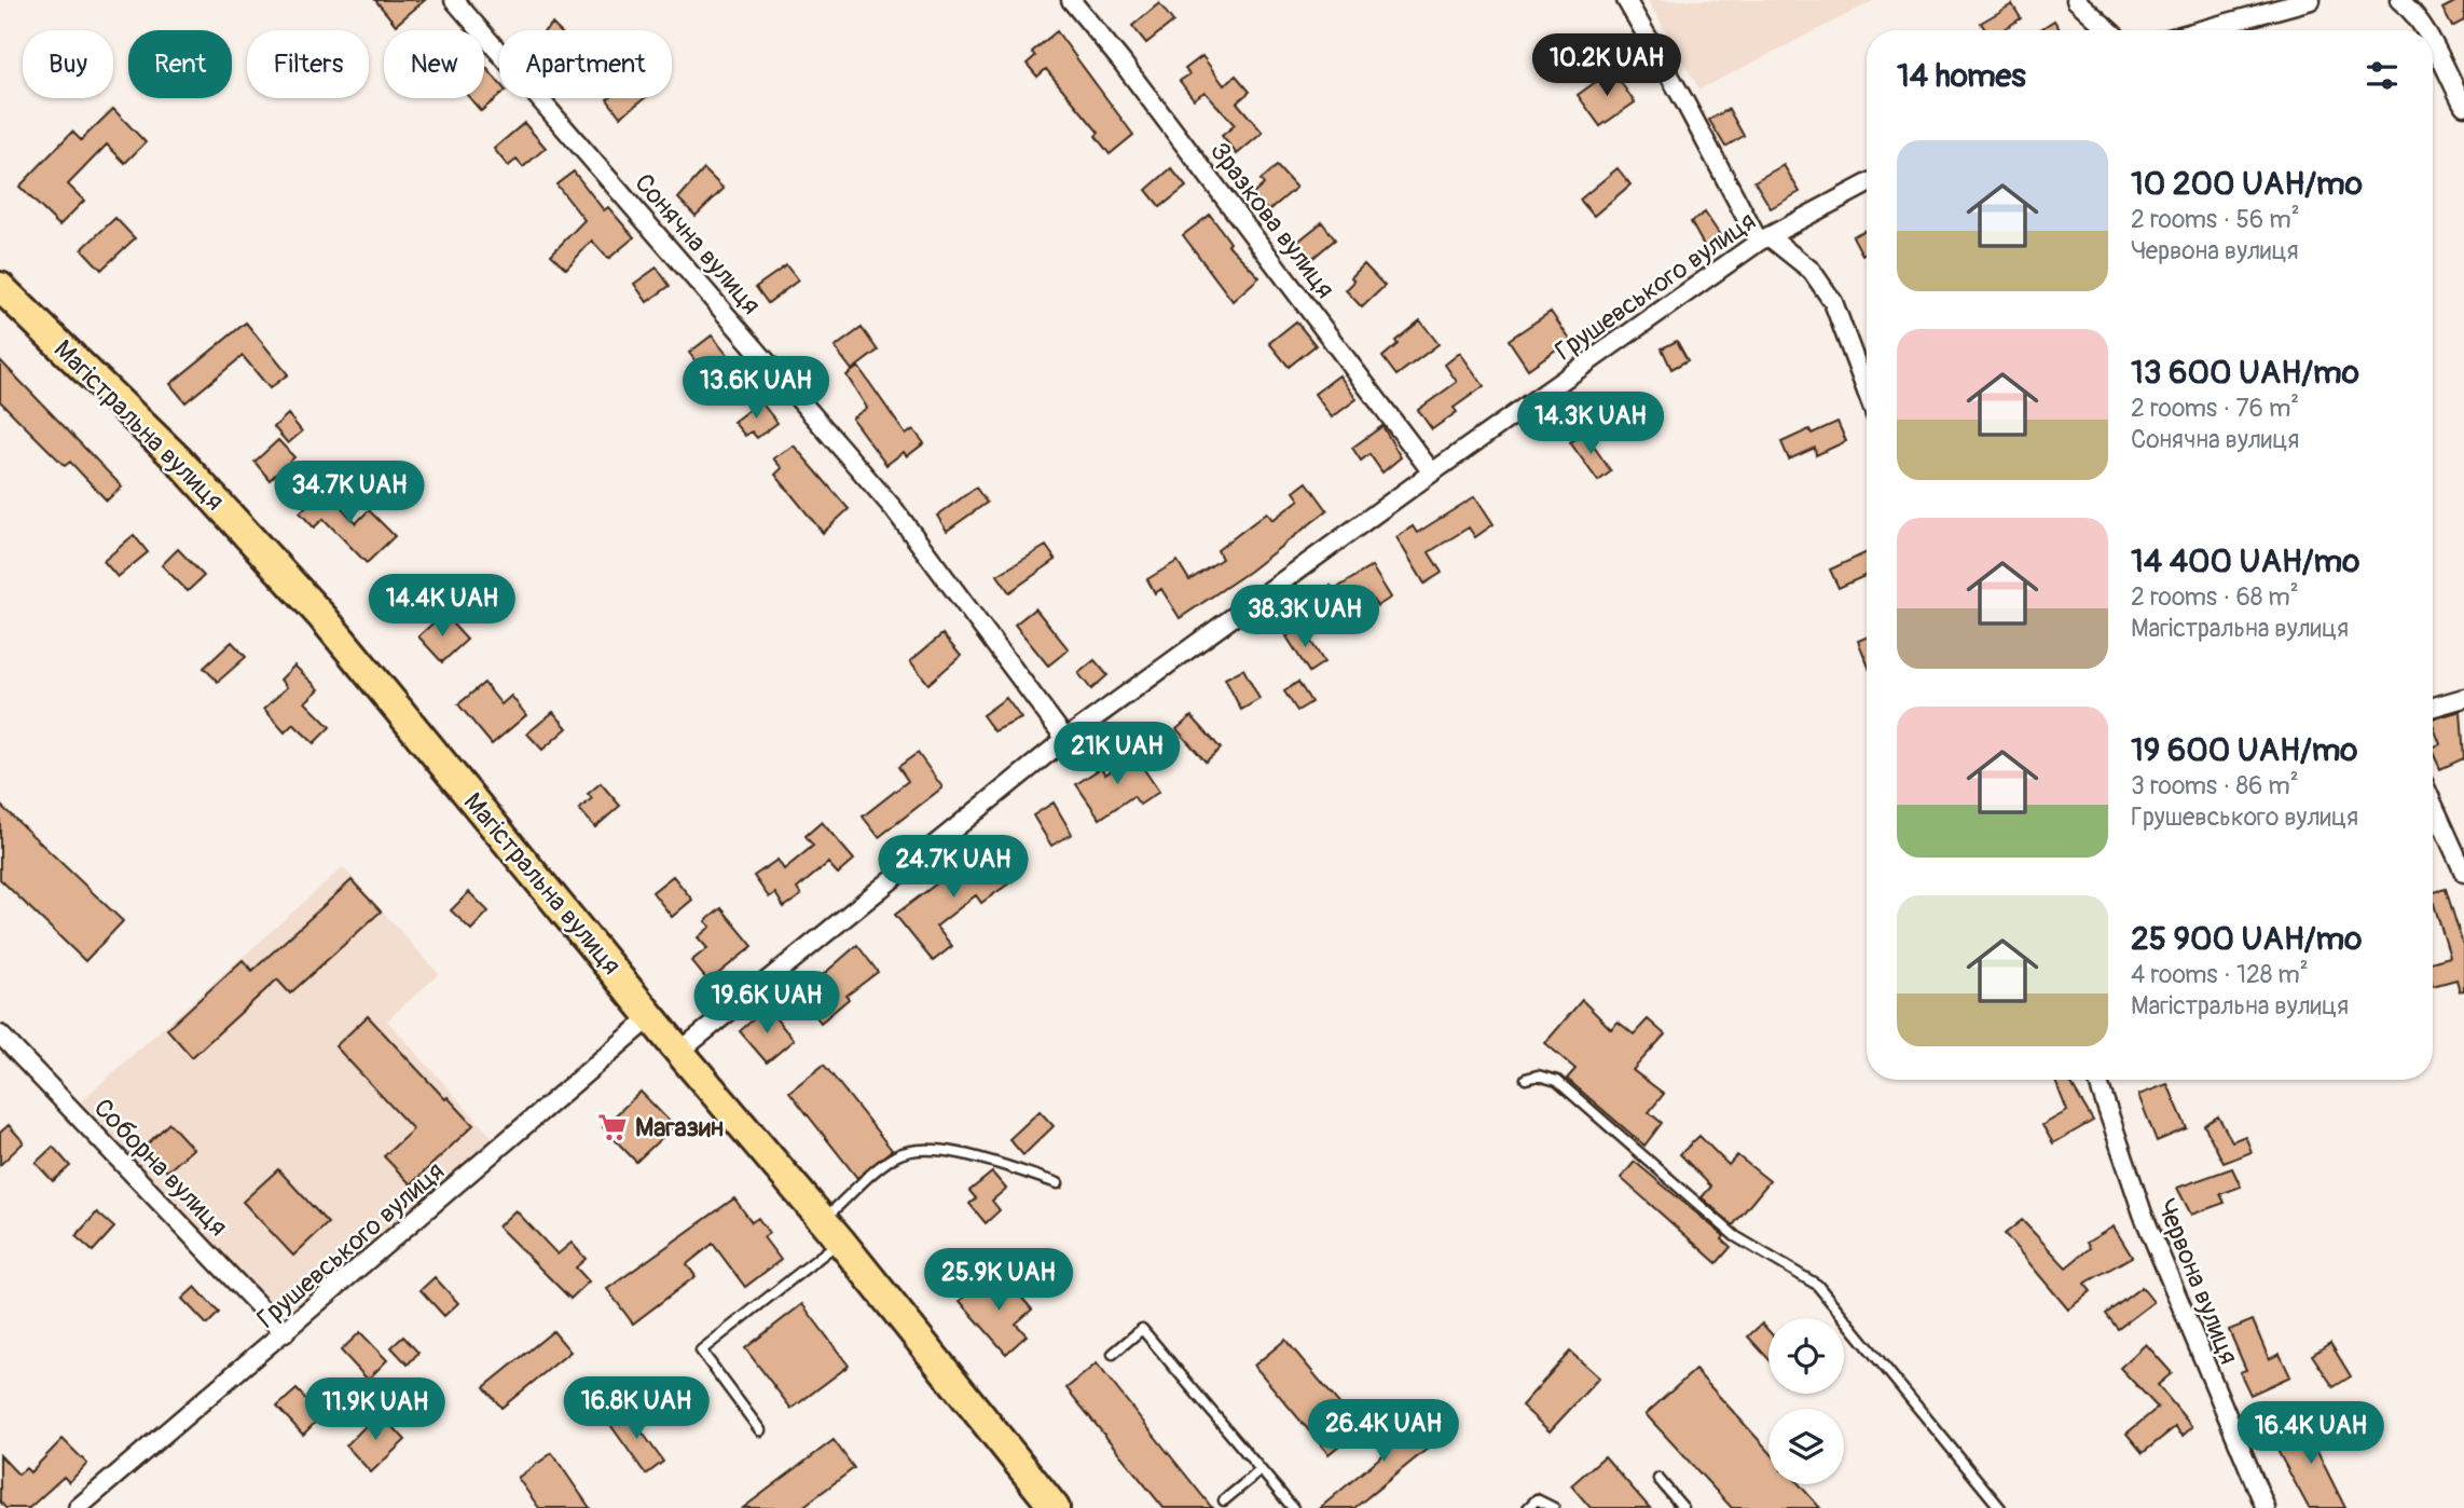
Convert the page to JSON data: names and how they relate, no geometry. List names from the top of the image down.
{
  "streets": {
    "main road": ["Магістральна вулиця"],
    "street": [
      "Зразкова вулиця",
      "Сонячна вулиця",
      "Грушевського вулиця",
      "Соборна вулиця",
      "Червона вулиця"
    ]
  },
  "crossings": [
    ["Зразкова вулиця", "Грушевського вулиця"],
    ["Сонячна вулиця", "Грушевського вулиця"],
    ["Грушевського вулиця", "Магістральна вулиця"],
    ["Грушевського вулиця", "Соборна вулиця"]
  ],
  "places": {
    "supermarket": ["Магазин"]
  },
  "page": {
    "chip": [
      "Buy",
      "Rent",
      "Filters",
      "New",
      "Apartment"
    ],
    "heading": "14 homes",
    "price": [
      "10.2K UAH",
      "13.6K UAH",
      "14.3K UAH",
      "34.7K UAH",
      "14.4K UAH",
      "38.3K UAH",
      "21K UAH",
      "24.7K UAH",
      "19.6K UAH",
      "25.9K UAH",
      "16.8K UAH",
      "11.9K UAH",
      "26.4K UAH",
      "16.4K UAH"
    ],
    "list": [
      {
        "name": "10 200 UAH/mo",
        "note": "2 rooms · 56 m² · Червона вулиця"
      },
      {
        "name": "13 600 UAH/mo",
        "note": "2 rooms · 76 m² · Сонячна вулиця"
      },
      {
        "name": "14 400 UAH/mo",
        "note": "2 rooms · 68 m² · Магістральна вулиця"
      },
      {
        "name": "19 600 UAH/mo",
        "note": "3 rooms · 86 m² · Грушевського вулиця"
      },
      {
        "name": "25 900 UAH/mo",
        "note": "4 rooms · 128 m² · Магістральна вулиця"
      }
    ]
  }
}
